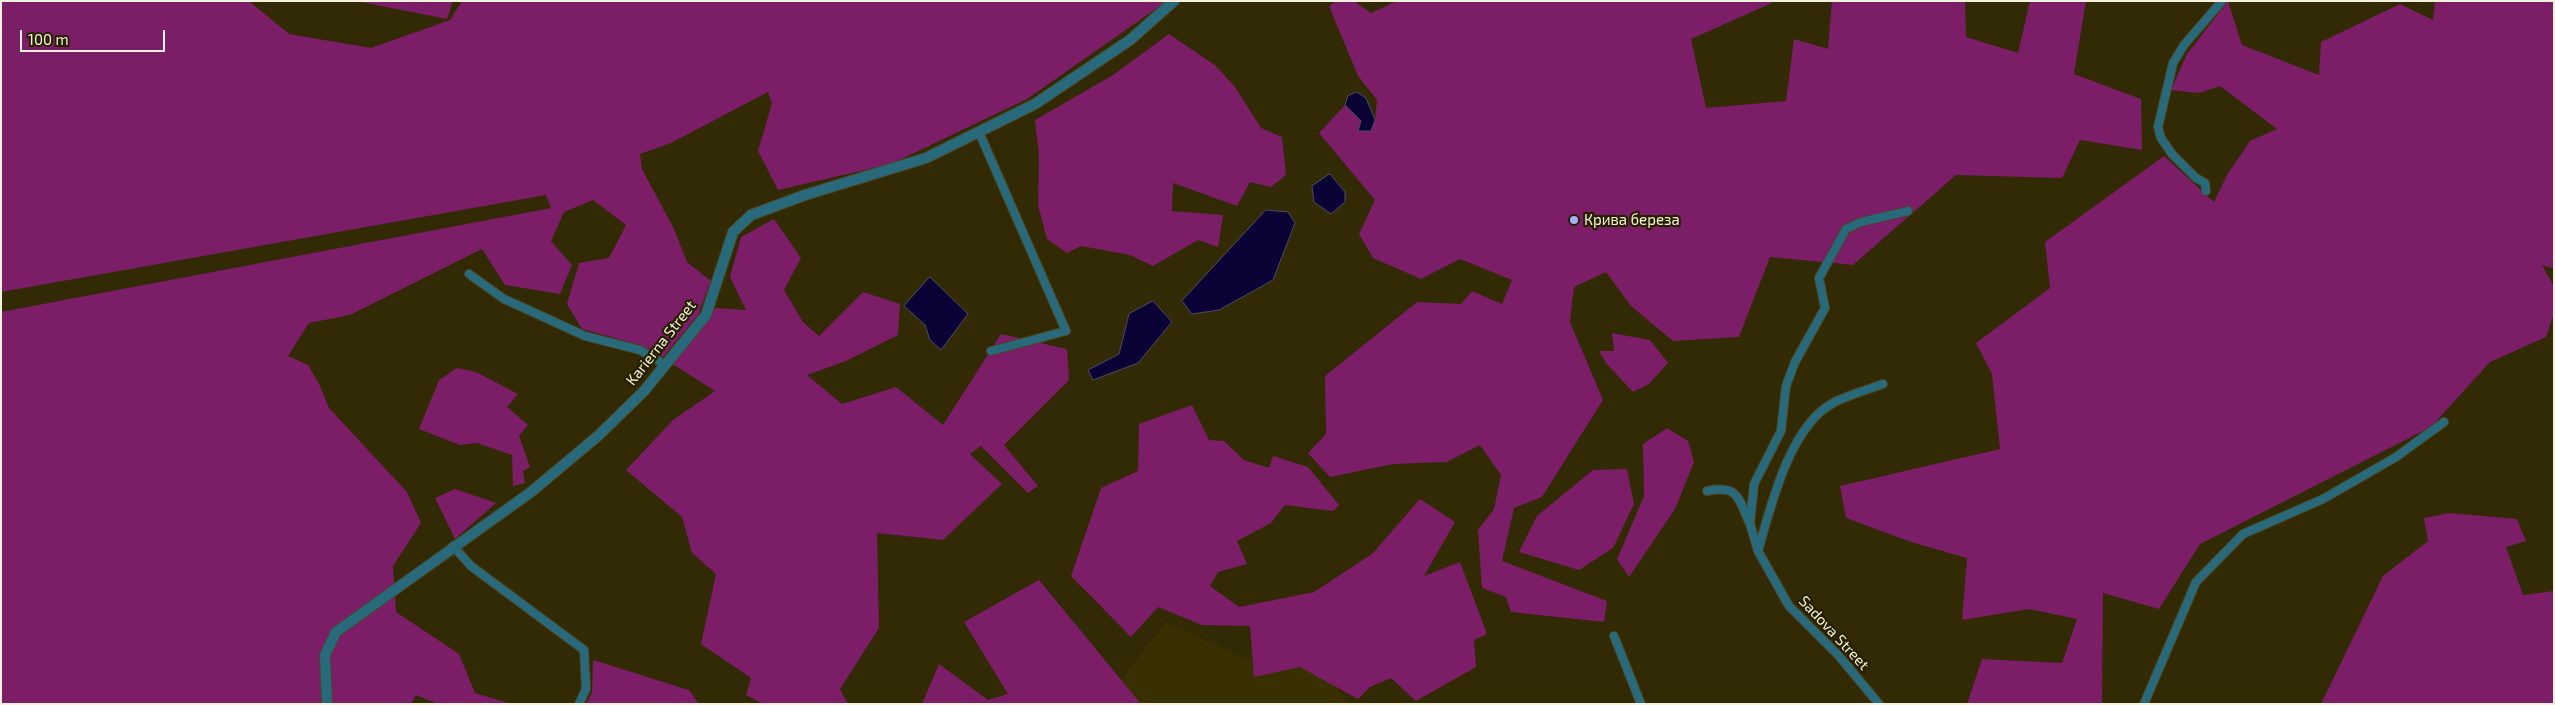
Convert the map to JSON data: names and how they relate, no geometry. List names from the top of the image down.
{
  "streets": {
    "street": ["Karierna Street", "Sadova Street"]
  },
  "places": ["Крива береза"],
  "scale_bar": "100 m"
}
